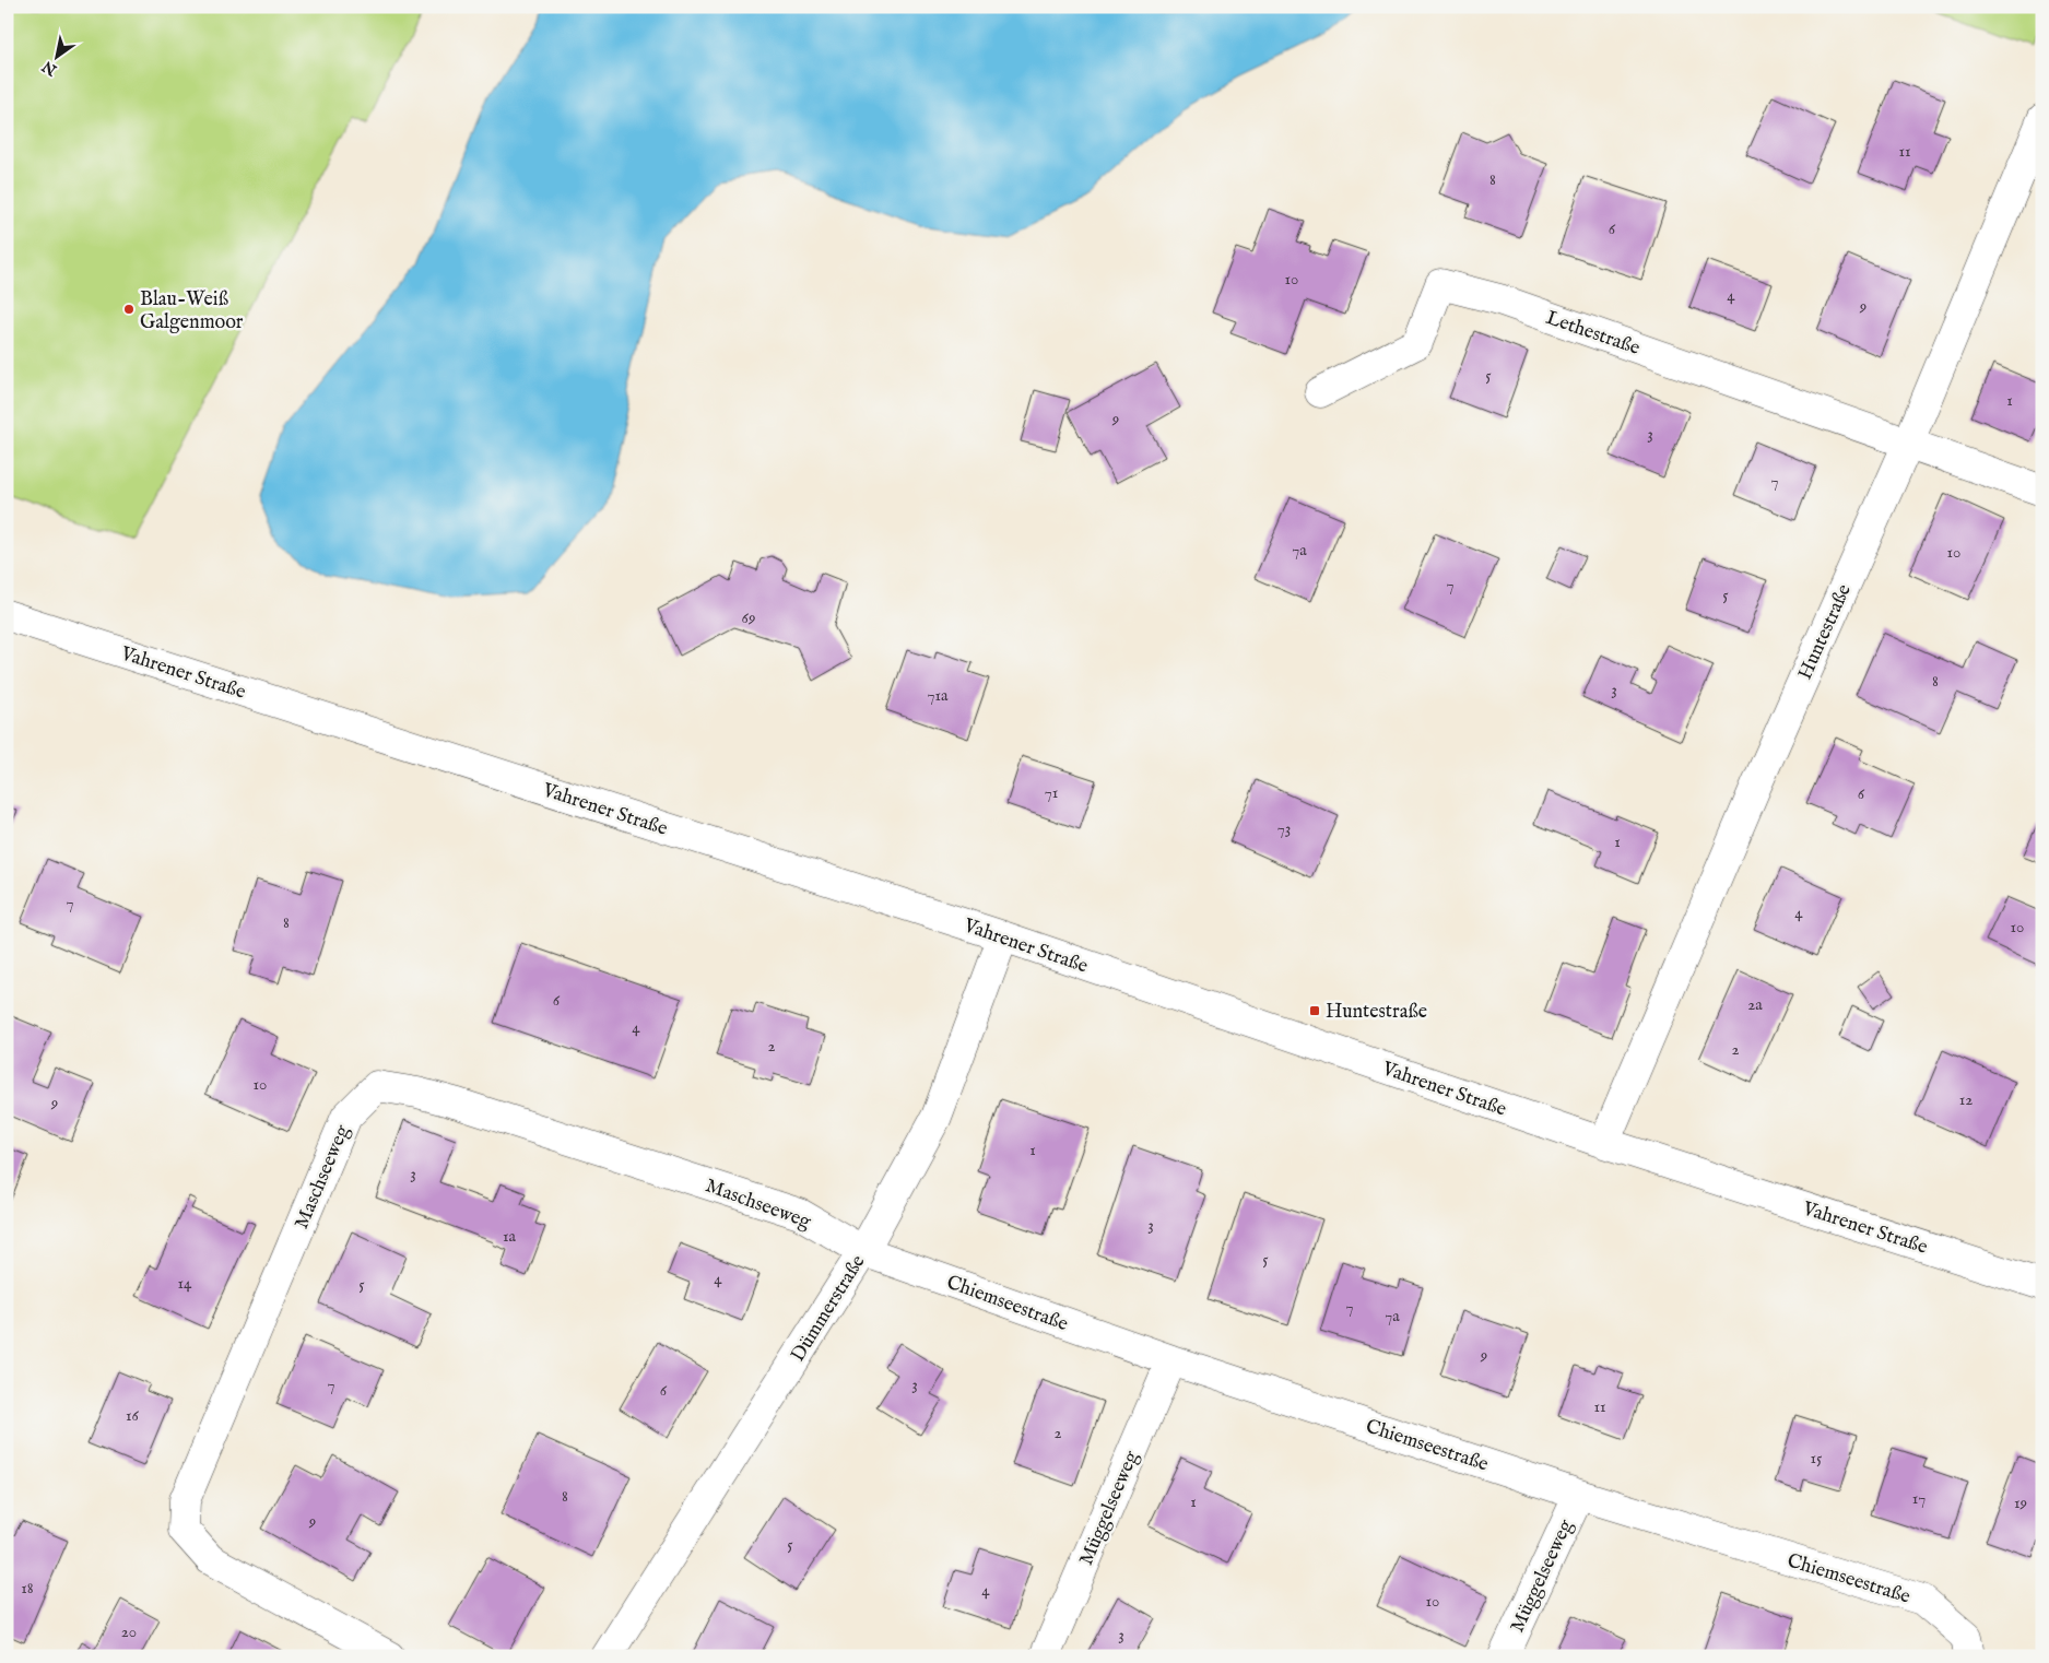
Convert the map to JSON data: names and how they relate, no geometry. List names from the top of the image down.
{
  "streets": {
    "street": [
      "Lethestraße",
      "Huntestraße",
      "Vahrener Straße",
      "Maschseeweg",
      "Chiemseestraße",
      "Dümmerstraße",
      "Müggelseeweg"
    ]
  },
  "crossings": [
    ["Lethestraße", "Huntestraße"],
    ["Huntestraße", "Vahrener Straße"],
    ["Vahrener Straße", "Dümmerstraße"],
    ["Maschseeweg", "Chiemseestraße"],
    ["Maschseeweg", "Dümmerstraße"],
    ["Chiemseestraße", "Dümmerstraße"],
    ["Chiemseestraße", "Müggelseeweg"]
  ],
  "places": {
    "other": ["Blau-Weiß Galgenmoor"],
    "transit": ["Huntestraße"]
  },
  "house_numbers": [
    "11",
    "8",
    "6",
    "10",
    "4",
    "9",
    "5",
    "1",
    "9",
    "3",
    "7",
    "7a",
    "10",
    "7",
    "5",
    "69",
    "8",
    "3",
    "71a",
    "71",
    "6",
    "73",
    "1",
    "7",
    "4",
    "8",
    "10",
    "6",
    "2a",
    "4",
    "2",
    "2",
    "10",
    "12",
    "9",
    "1",
    "3",
    "3",
    "1a",
    "5",
    "4",
    "14",
    "5",
    "7",
    "7a",
    "9",
    "7",
    "3",
    "6",
    "11",
    "16",
    "2",
    "15",
    "8",
    "17",
    "1",
    "19",
    "9",
    "5",
    "18",
    "4",
    "10",
    "20",
    "3"
  ],
  "north": "bottom left"
}
